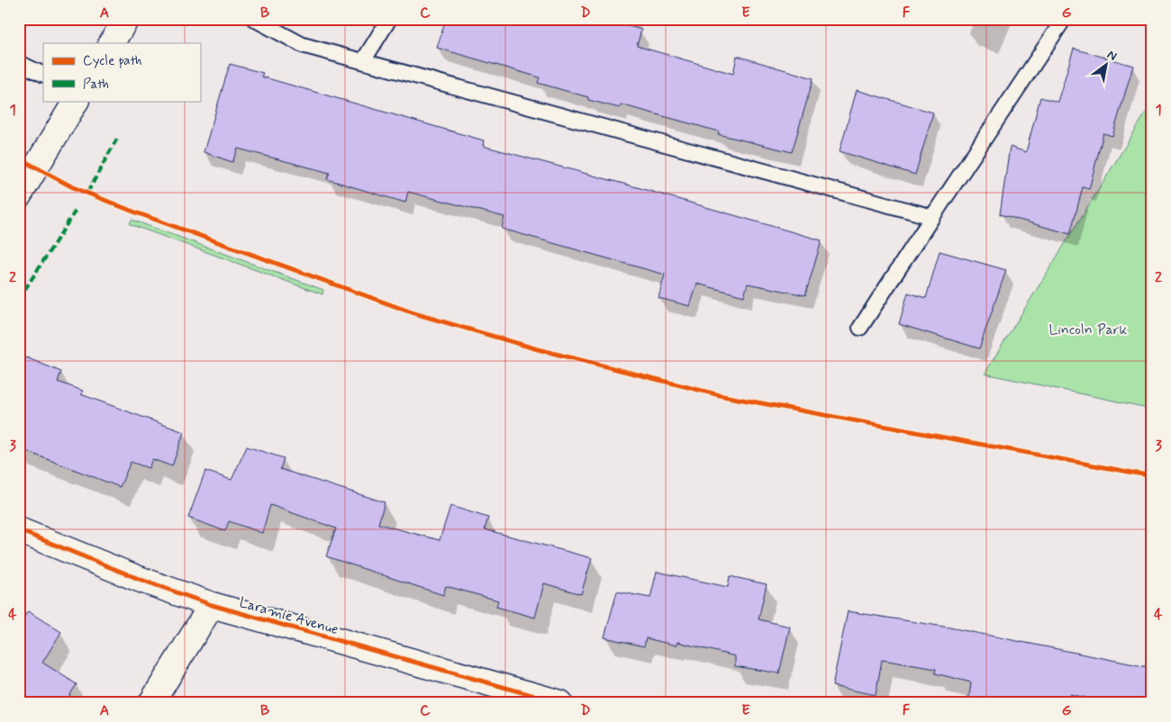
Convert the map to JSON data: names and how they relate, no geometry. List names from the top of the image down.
{
  "streets": {
    "street": ["Laramie Avenue"]
  },
  "parks": ["Lincoln Park"],
  "legend": ["Cycle path", "Path"],
  "north": "top right",
  "grid": {
    "columns": [
      "A",
      "B",
      "C",
      "D",
      "E",
      "F",
      "G"
    ],
    "rows": [
      "1",
      "2",
      "3",
      "4"
    ]
  }
}
